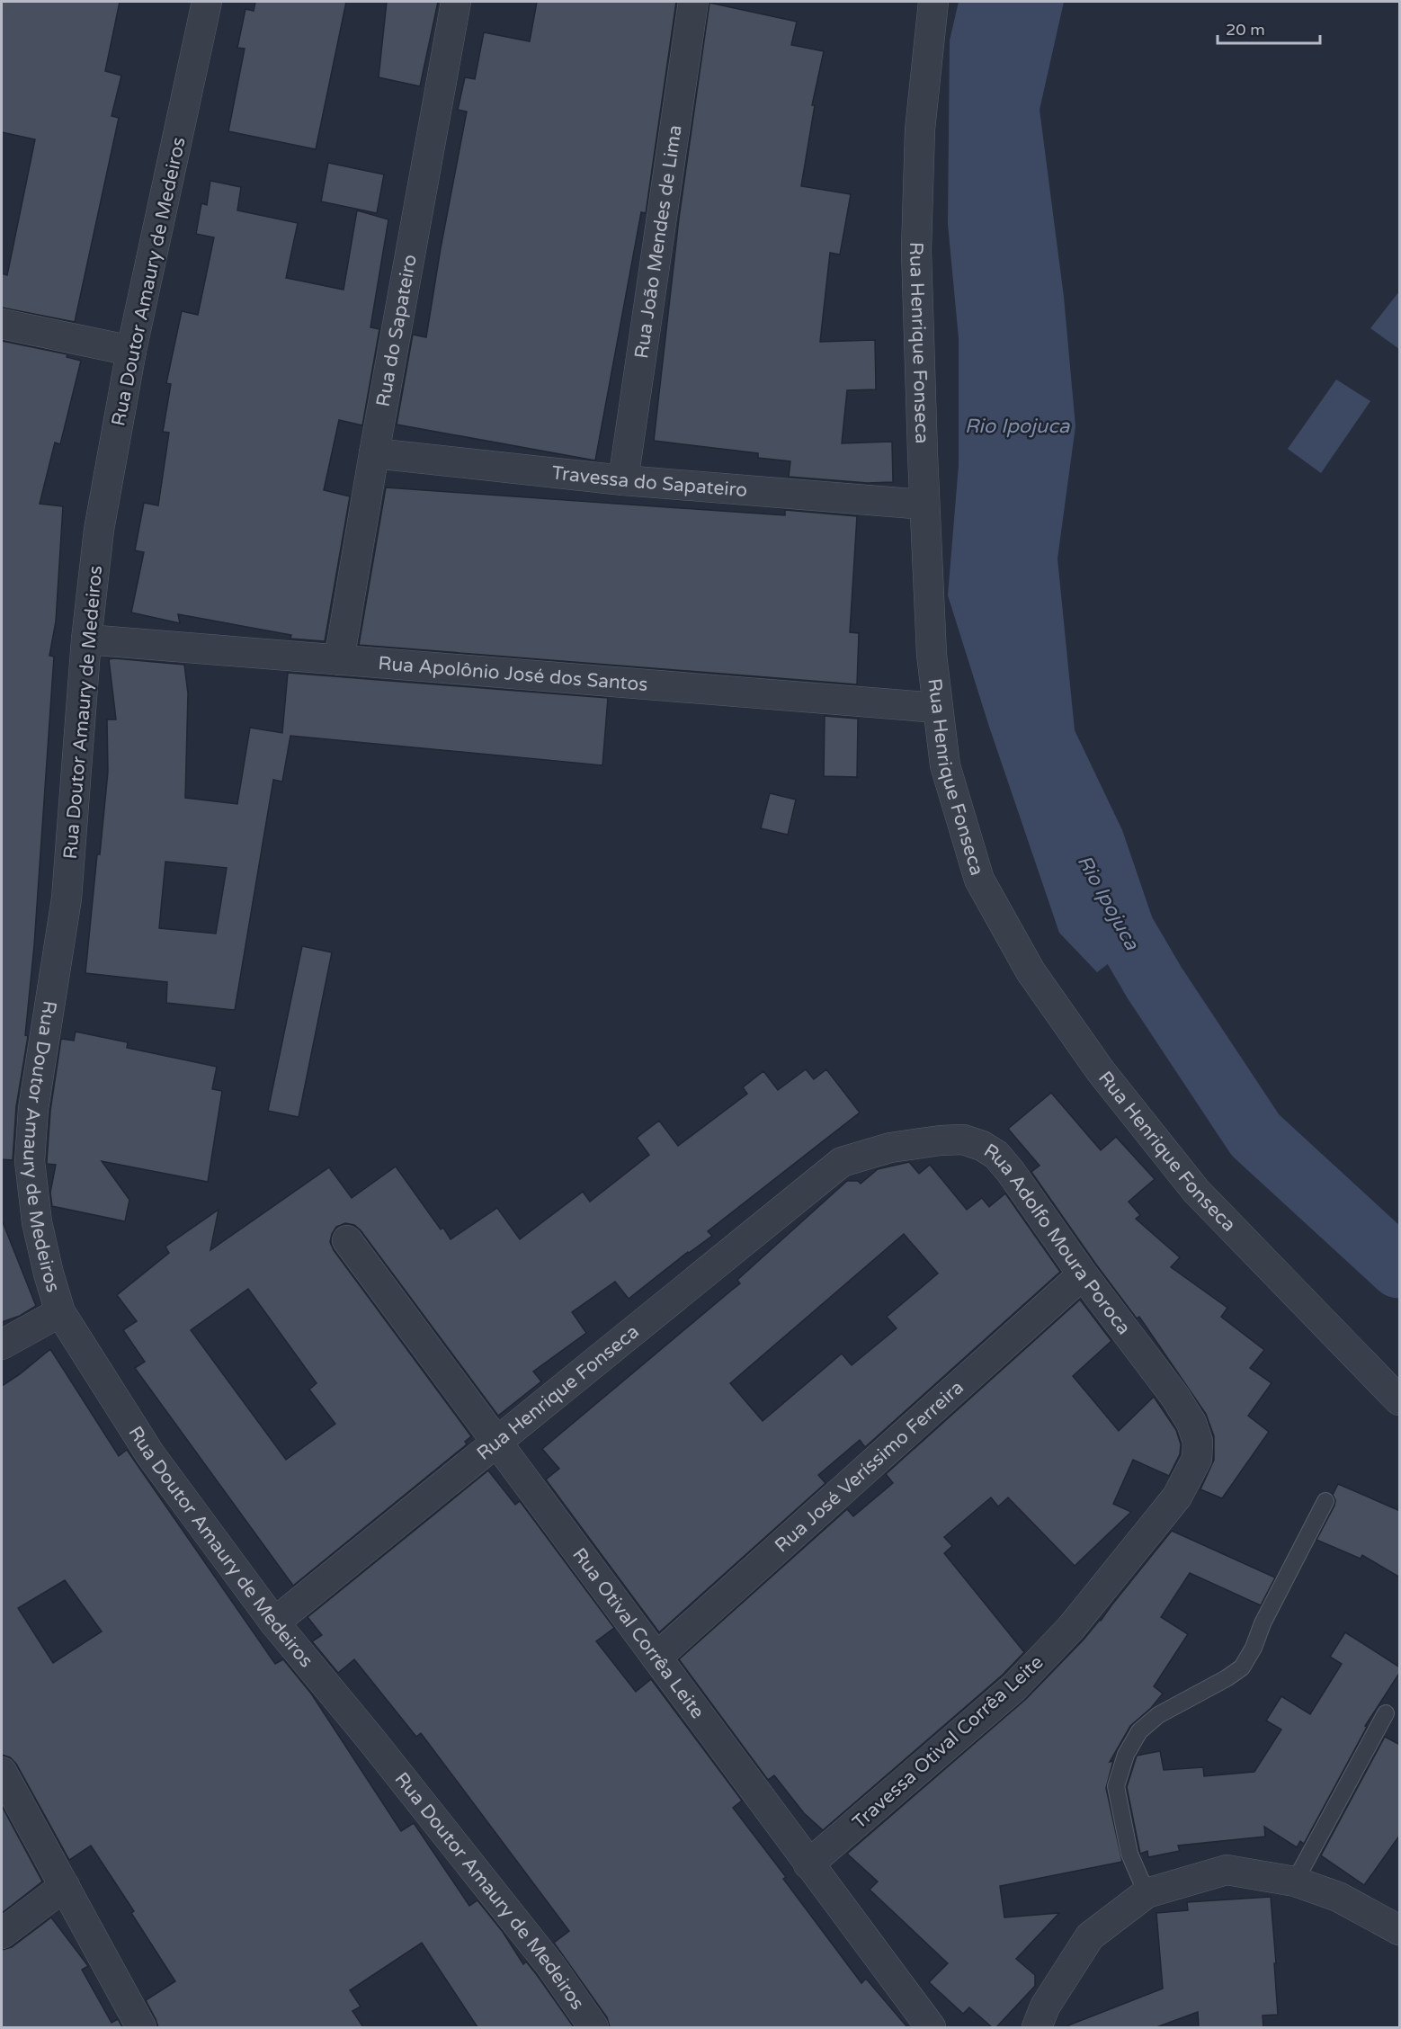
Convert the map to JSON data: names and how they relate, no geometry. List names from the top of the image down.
{
  "streets": {
    "street": [
      "Rua João Mendes de Lima",
      "Rua Doutor Amaury de Medeiros",
      "Rua do Sapateiro",
      "Rua Henrique Fonseca",
      "Travessa do Sapateiro",
      "Rua Apolônio José dos Santos",
      "Rua Adolfo Moura Poroca",
      "Rua José Veríssimo Ferreira",
      "Rua Otival Corrêa Leite",
      "Travessa Otival Corrêa Leite"
    ]
  },
  "crossings": [
    ["Rua João Mendes de Lima", "Travessa do Sapateiro"],
    ["Rua Doutor Amaury de Medeiros", "Rua Henrique Fonseca"],
    ["Rua Doutor Amaury de Medeiros", "Rua Apolônio José dos Santos"],
    ["Rua do Sapateiro", "Travessa do Sapateiro"],
    ["Rua do Sapateiro", "Rua Apolônio José dos Santos"],
    ["Rua Henrique Fonseca", "Travessa do Sapateiro"],
    ["Rua Henrique Fonseca", "Rua Apolônio José dos Santos"],
    ["Rua Henrique Fonseca", "Rua Adolfo Moura Poroca"],
    ["Rua Henrique Fonseca", "Rua Otival Corrêa Leite"],
    ["Rua Adolfo Moura Poroca", "Rua José Veríssimo Ferreira"],
    ["Rua Adolfo Moura Poroca", "Travessa Otival Corrêa Leite"],
    ["Rua José Veríssimo Ferreira", "Rua Otival Corrêa Leite"],
    ["Rua Otival Corrêa Leite", "Travessa Otival Corrêa Leite"]
  ],
  "water": ["Rio Ipojuca"],
  "scale_bar": "20 m"
}
